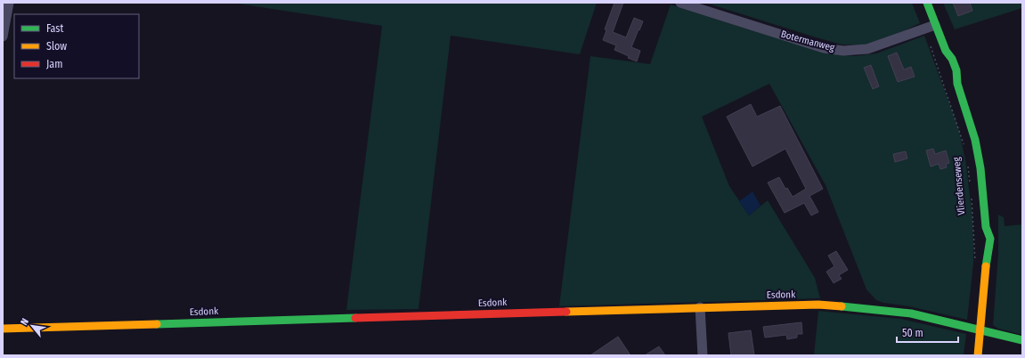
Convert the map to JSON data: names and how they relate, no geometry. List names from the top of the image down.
{
  "streets": {
    "street": ["Botermanweg", "Esdonk"],
    "path": ["Vlierdenseweg"]
  },
  "crossings": [
    ["Botermanweg", "Vlierdenseweg"]
  ],
  "legend": ["Fast", "Slow", "Jam"],
  "scale_bar": "50 m",
  "north": "top left"
}
